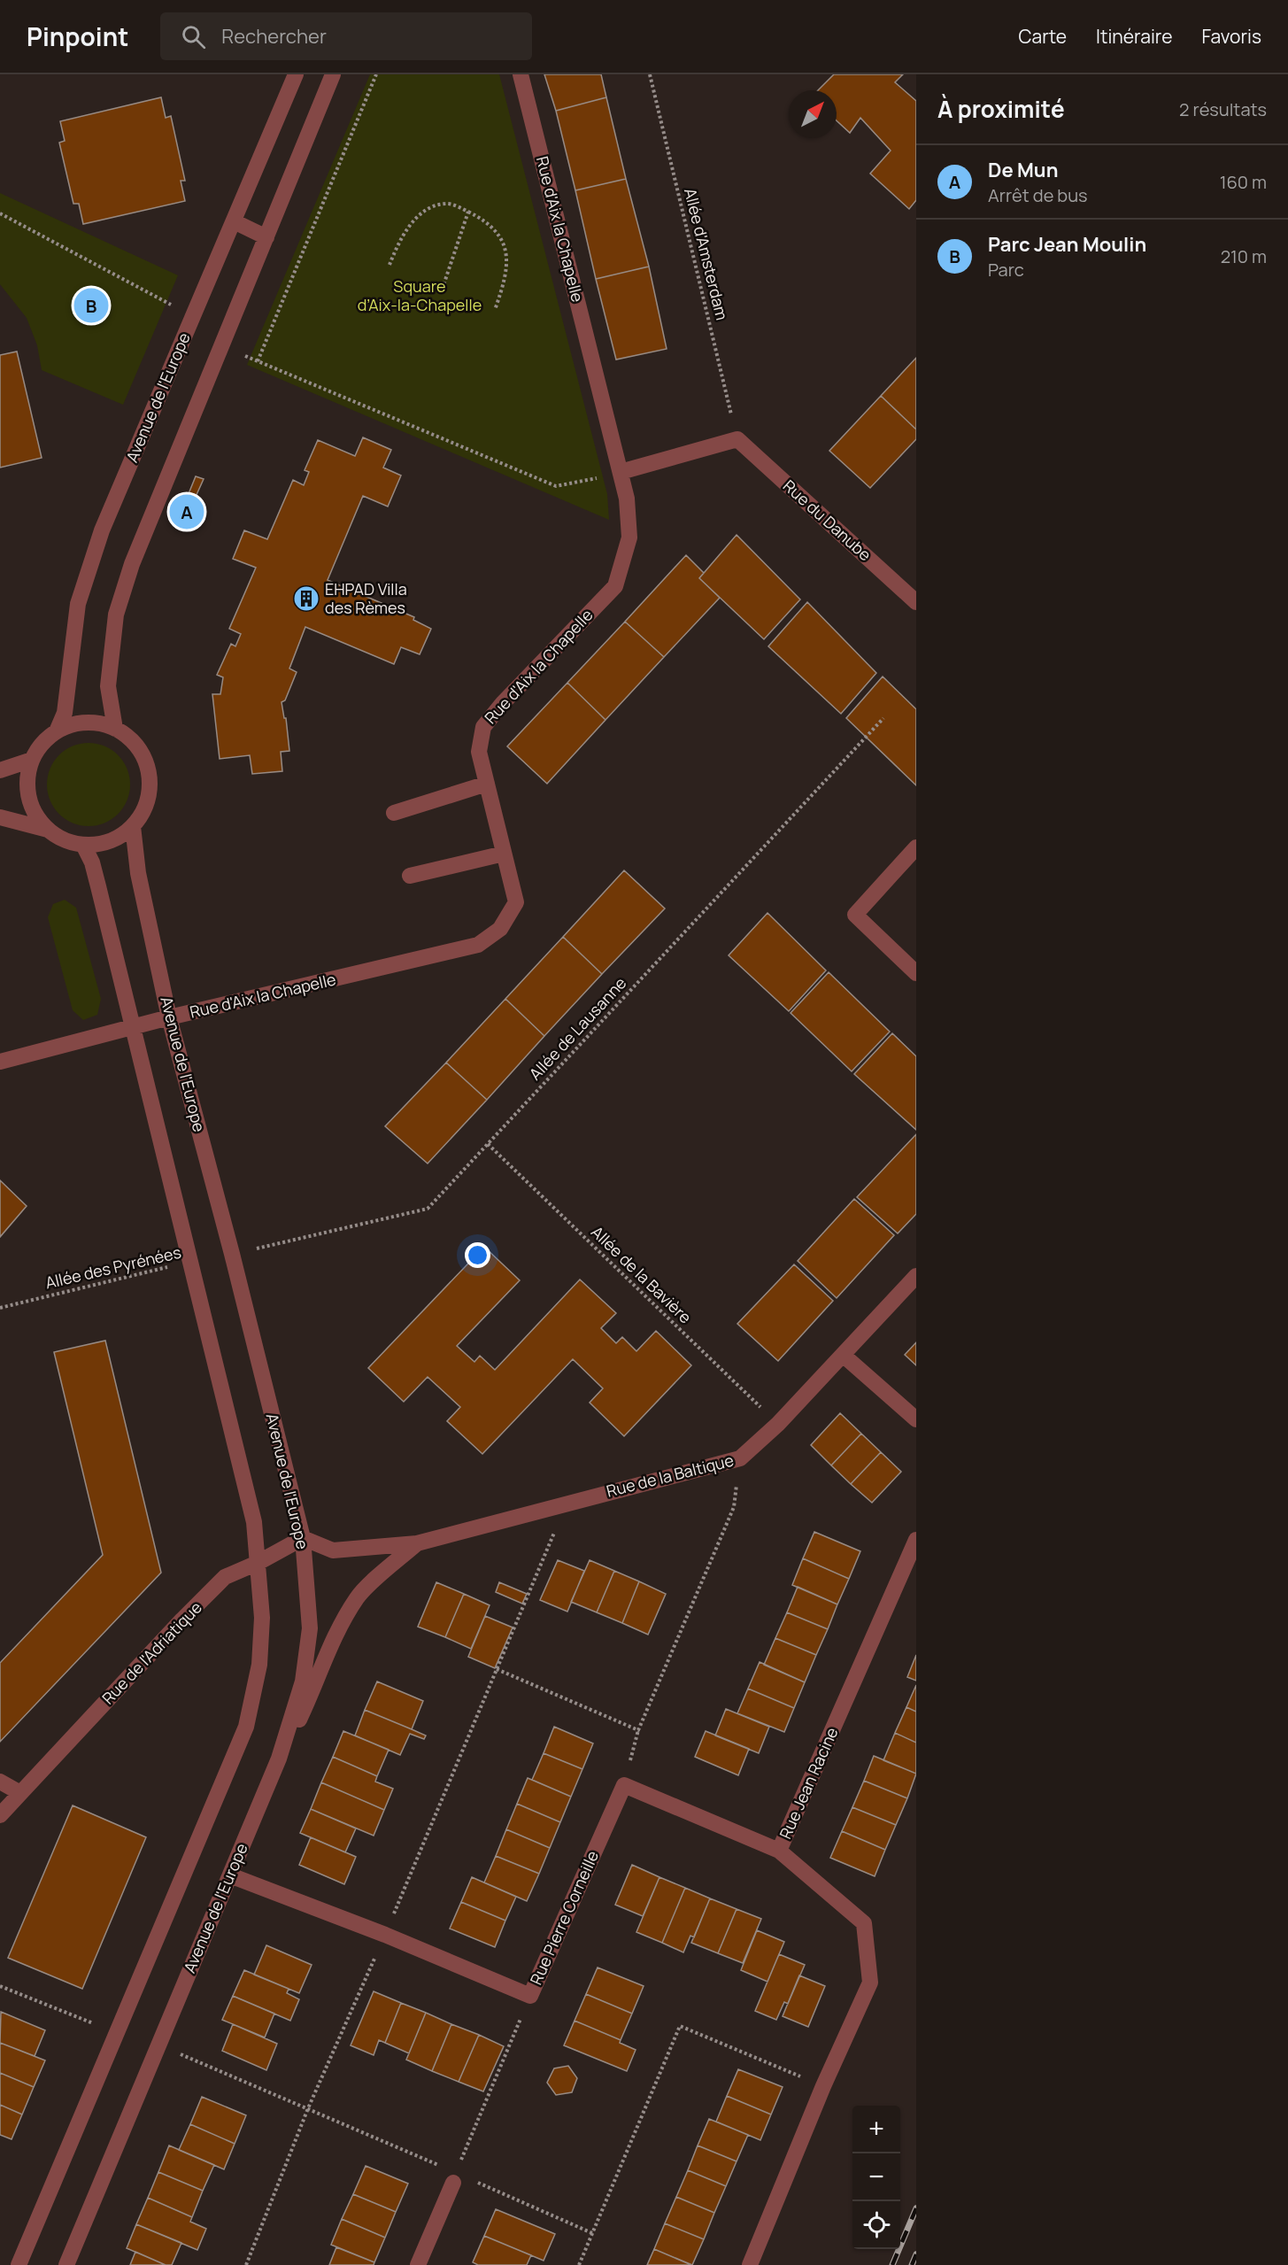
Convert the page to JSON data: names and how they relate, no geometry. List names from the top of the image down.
{
  "streets": {
    "street": [
      "Rue d'Aix la Chapelle",
      "Avenue de l'Europe",
      "Rue du Danube",
      "Rue de la Baltique",
      "Rue de l'Adriatique",
      "Rue Jean Racine",
      "Rue Pierre Corneille"
    ],
    "path": [
      "Allée d'Amsterdam",
      "Allée de Lausanne",
      "Allée des Pyrénées",
      "Allée de la Bavière"
    ]
  },
  "crossings": [
    ["Rue d'Aix la Chapelle", "Avenue de l'Europe"],
    ["Allée d'Amsterdam", "Rue du Danube"],
    ["Avenue de l'Europe", "Allée de Lausanne"],
    ["Avenue de l'Europe", "Rue de la Baltique"],
    ["Avenue de l'Europe", "Rue de l'Adriatique"],
    ["Avenue de l'Europe", "Rue Pierre Corneille"],
    ["Allée de Lausanne", "Allée de la Bavière"],
    ["Allée de la Bavière", "Rue de la Baltique"],
    ["Rue de la Baltique", "Rue de l'Adriatique"]
  ],
  "parks": ["Square d’Aix-la-Chapelle"],
  "places": {
    "building": ["EHPAD Villa des Rèmes"]
  },
  "north": "top right",
  "page": {
    "header": "Pinpoint",
    "search": "Rechercher",
    "nav": ["Carte", "Itinéraire", "Favoris"],
    "heading": ["À proximité", "2 résultats"],
    "list": [
      {
        "mark": "A",
        "name": "De Mun",
        "note": "Arrêt de bus",
        "value": "160 m"
      },
      {
        "mark": "B",
        "name": "Parc Jean Moulin",
        "note": "Parc",
        "value": "210 m"
      }
    ],
    "pins": ["B", "A"],
    "map_buttons": ["+", "−"]
  }
}
